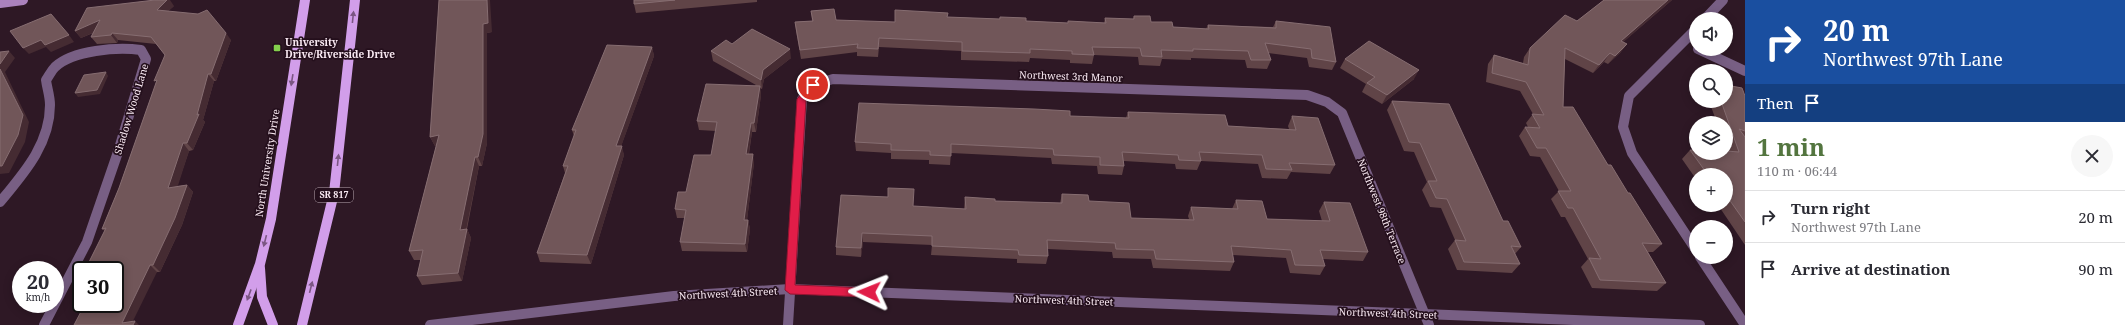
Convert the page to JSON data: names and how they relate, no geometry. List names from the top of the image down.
{
  "streets": {
    "main road": ["North University Drive", "SR 817"],
    "street": [
      "Northwest 3rd Manor",
      "Shadow Wood Lane",
      "Northwest 98th Terrace",
      "Northwest 4th Street"
    ]
  },
  "crossings": [
    ["Northwest 3rd Manor", "Northwest 98th Terrace"],
    ["Northwest 3rd Manor", "Northwest 4th Street"],
    ["Northwest 98th Terrace", "Northwest 4th Street"]
  ],
  "places": {
    "transit": ["University Drive/Riverside Drive"]
  },
  "page": {
    "turn": ["20 m", "Northwest 97th Lane"],
    "map_buttons": ["+", "−"],
    "then": "Then",
    "heading": ["1 min", "110 m · 06:44"],
    "list": [
      {
        "name": "Turn right",
        "note": "Northwest 97th Lane",
        "value": "20 m"
      },
      {
        "name": "Arrive at destination",
        "value": "90 m"
      }
    ],
    "speed": "20 km/h",
    "limit": "30"
  }
}
